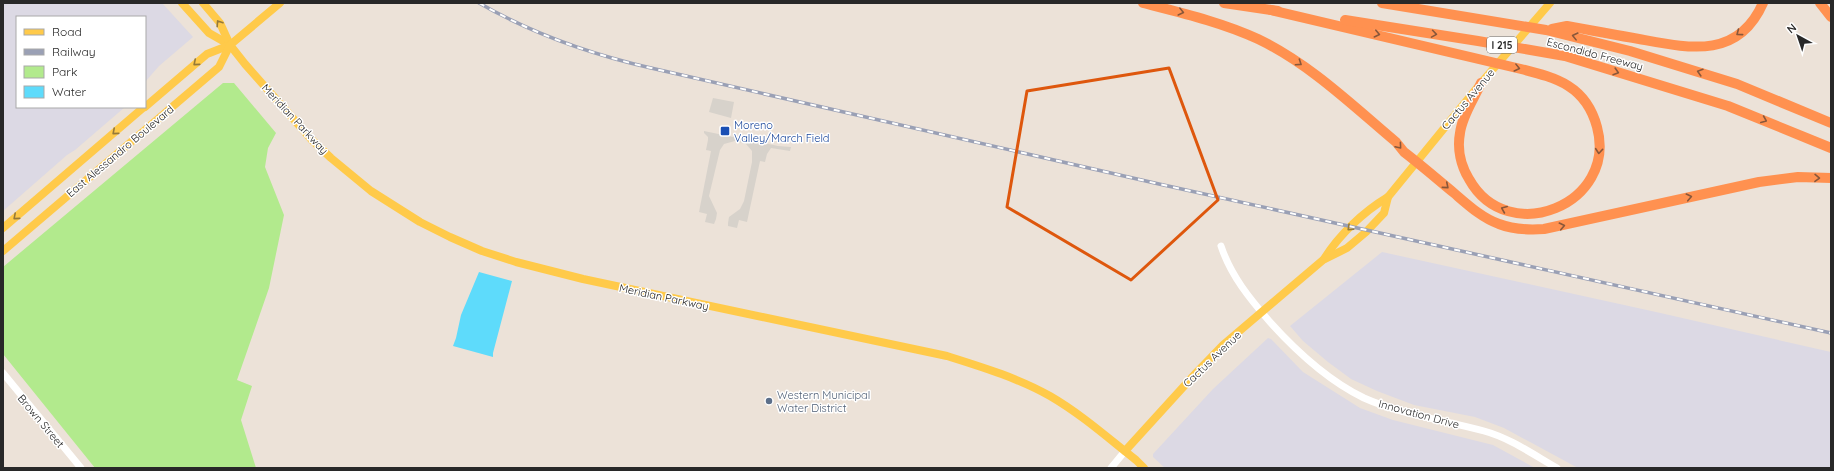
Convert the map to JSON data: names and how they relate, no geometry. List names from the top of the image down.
{
  "streets": {
    "highway": ["I 215", "Escondido Freeway"],
    "main road": ["Cactus Avenue", "Meridian Parkway", "East Alessandro Boulevard"],
    "street": ["Innovation Drive", "Brown Street"]
  },
  "crossings": [
    ["Cactus Avenue", "Meridian Parkway"],
    ["Cactus Avenue", "Innovation Drive"],
    ["Meridian Parkway", "East Alessandro Boulevard"]
  ],
  "places": {
    "transit": ["Moreno Valley/March Field"],
    "other": ["Western Municipal Water District"]
  },
  "legend": [
    "Road",
    "Railway",
    "Park",
    "Water"
  ],
  "north": "top left"
}
